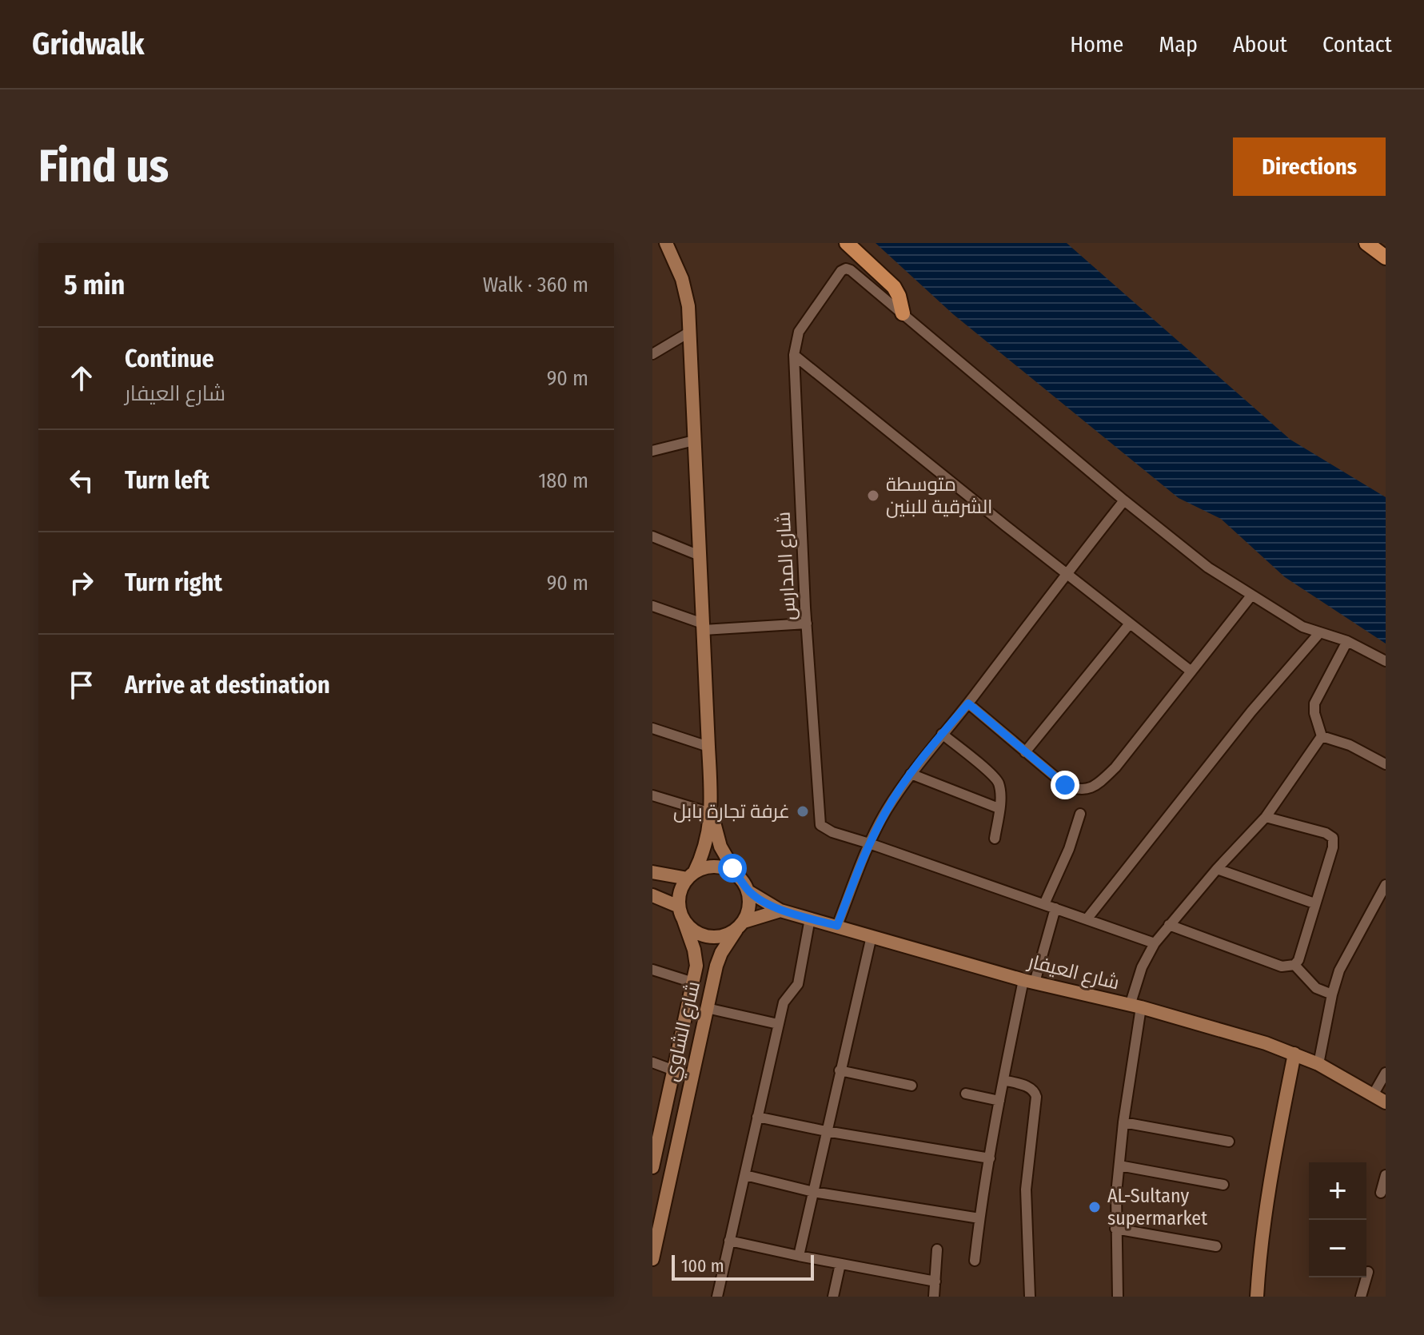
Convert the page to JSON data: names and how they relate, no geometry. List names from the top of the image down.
{
  "streets": {
    "street": ["شارع المدارس", "شارع العيفار", "شارع الشاوي"]
  },
  "crossings": [
    ["شارع العيفار", "شارع الشاوي"]
  ],
  "places": ["متوسطة الشرقية للبنين", "غرفة تجارة بابل", "AL-Sultany supermarket"],
  "scale_bar": "100 m",
  "page": {
    "header": "Gridwalk",
    "nav": [
      "Home",
      "Map",
      "About",
      "Contact"
    ],
    "buttons": "Directions",
    "title": "Find us",
    "heading": ["5 min", "Walk · 360 m"],
    "list": [
      ["Continue", "شارع العيفار", "90 m"],
      ["Turn left", "180 m"],
      ["Turn right", "90 m"],
      "Arrive at destination"
    ],
    "map_buttons": ["+", "−"],
    "scale": "100 m"
  }
}
